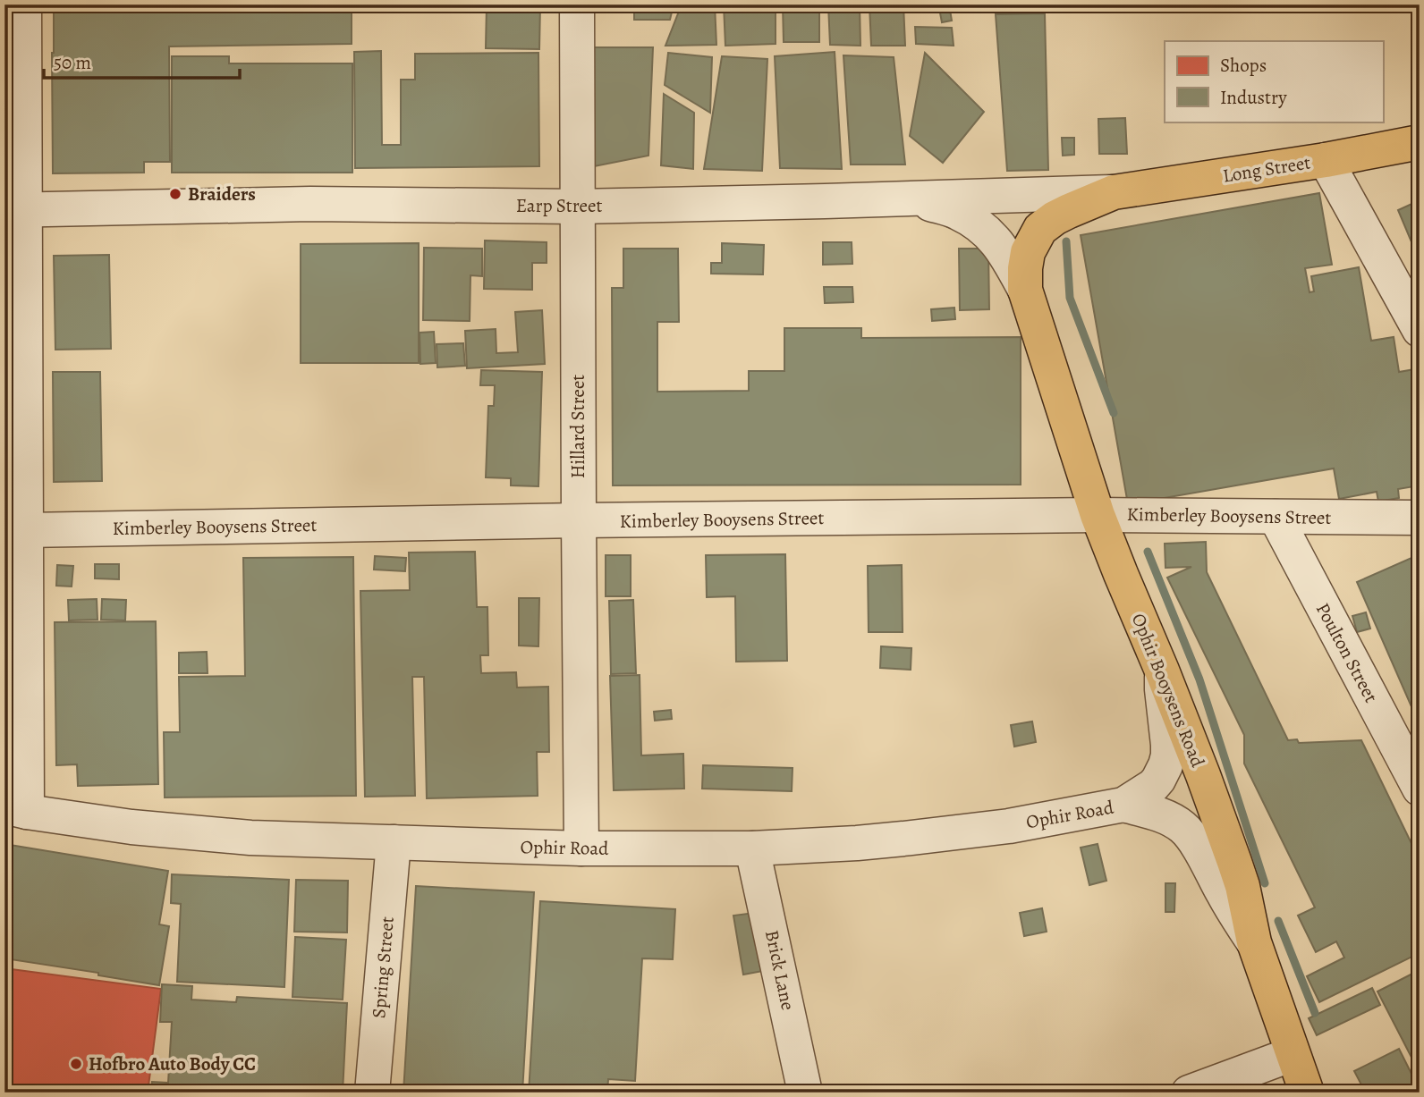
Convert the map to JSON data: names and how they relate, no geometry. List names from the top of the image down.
{
  "streets": {
    "main road": ["Long Street", "Ophir Booysens Road"],
    "street": [
      "Earp Street",
      "Hillard Street",
      "Kimberley Booysens Street",
      "Poulton Street",
      "Ophir Road",
      "Spring Street",
      "Brick Lane"
    ]
  },
  "crossings": [
    ["Long Street", "Earp Street"],
    ["Long Street", "Ophir Booysens Road"],
    ["Earp Street", "Hillard Street"],
    ["Hillard Street", "Kimberley Booysens Street"],
    ["Hillard Street", "Ophir Road"],
    ["Kimberley Booysens Street", "Poulton Street"],
    ["Kimberley Booysens Street", "Ophir Booysens Road"],
    ["Ophir Road", "Spring Street"],
    ["Ophir Road", "Brick Lane"]
  ],
  "places": ["Braiders", "Hofbro Auto Body CC"],
  "legend": ["Shops", "Industry"],
  "scale_bar": "50 m"
}
